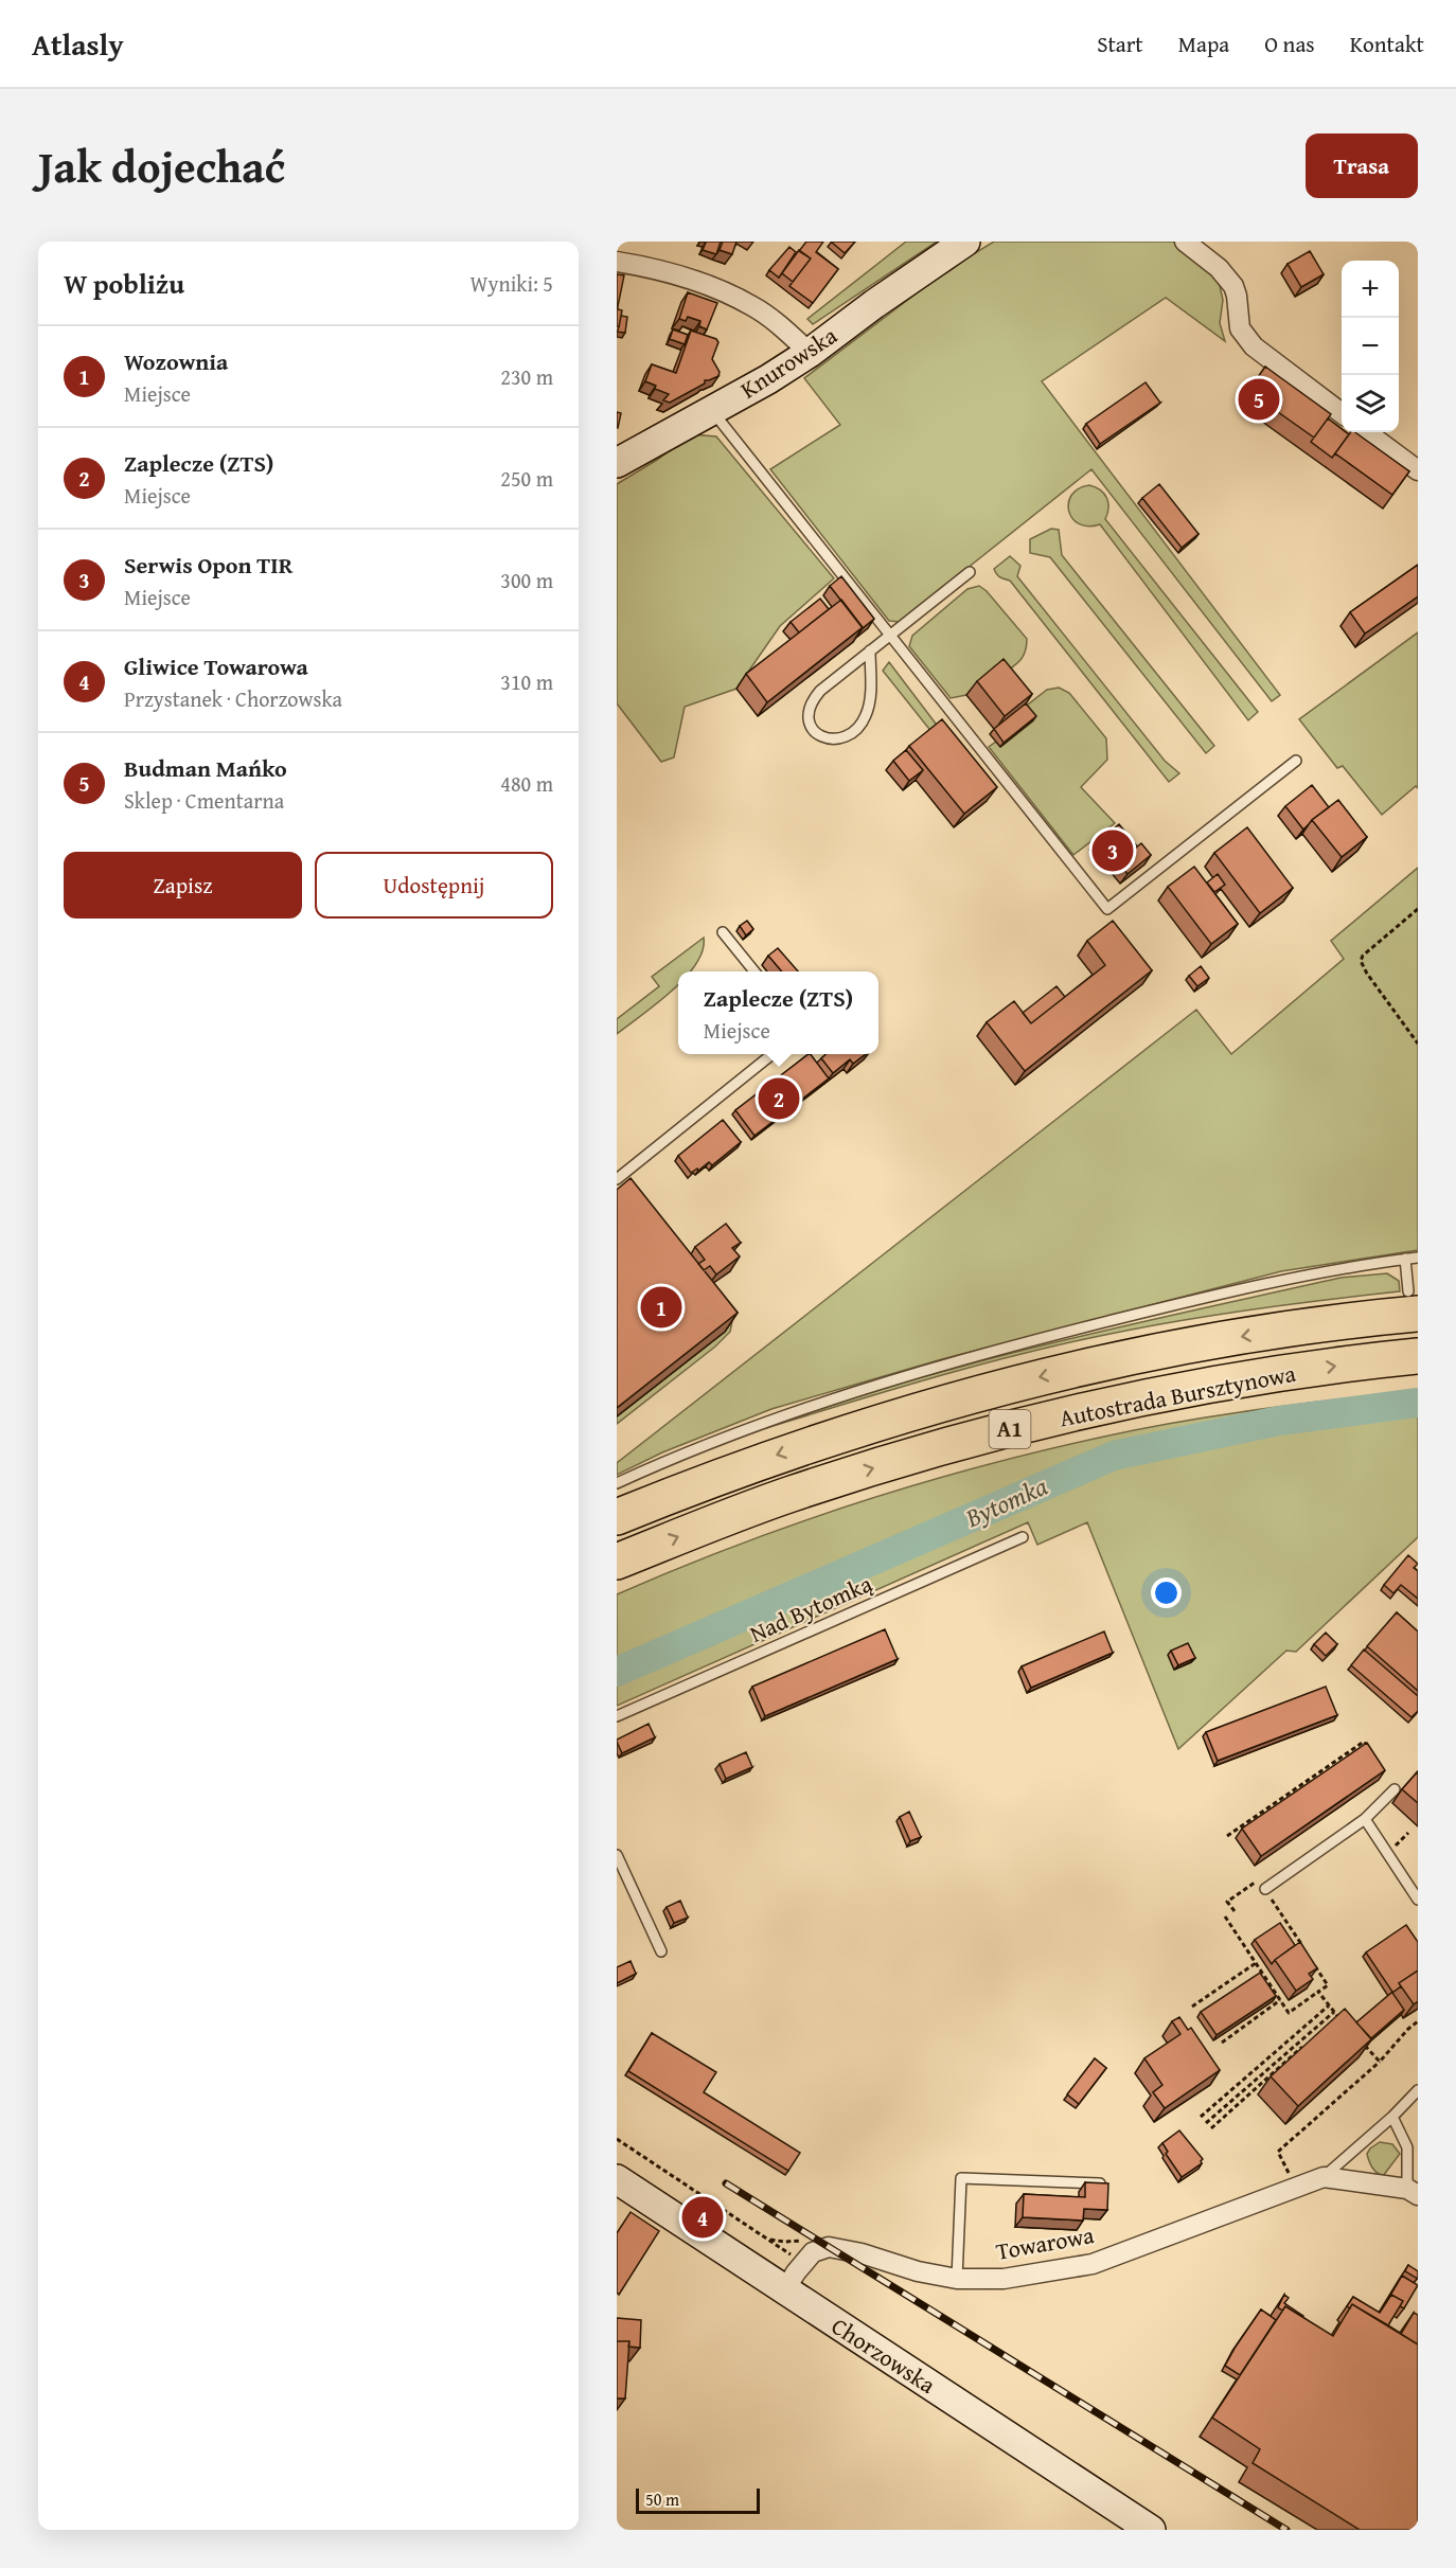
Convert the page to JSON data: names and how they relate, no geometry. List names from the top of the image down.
{
  "streets": {
    "highway": ["Autostrada Bursztynowa", "A1"],
    "main road": ["Knurowska", "Chorzowska"],
    "street": ["Towarowa"],
    "lane": ["Nad Bytomką"]
  },
  "crossings": [
    ["Towarowa", "Chorzowska"]
  ],
  "water": ["Bytomka"],
  "scale_bar": "50 m",
  "page": {
    "header": "Atlasly",
    "nav": [
      "Start",
      "Mapa",
      "O nas",
      "Kontakt"
    ],
    "title": "Jak dojechać",
    "buttons": [
      "Trasa",
      ["Zapisz", "Udostępnij"]
    ],
    "heading": ["W pobliżu", "Wyniki: 5"],
    "map_buttons": ["+", "−"],
    "list": [
      {
        "mark": "1",
        "name": "Wozownia",
        "note": "Miejsce",
        "value": "230 m"
      },
      {
        "mark": "2",
        "name": "Zaplecze (ZTS)",
        "note": "Miejsce",
        "value": "250 m"
      },
      {
        "mark": "3",
        "name": "Serwis Opon TIR",
        "note": "Miejsce",
        "value": "300 m"
      },
      {
        "mark": "4",
        "name": "Gliwice Towarowa",
        "note": "Przystanek · Chorzowska",
        "value": "310 m"
      },
      {
        "mark": "5",
        "name": "Budman Mańko",
        "note": "Sklep · Cmentarna",
        "value": "480 m"
      }
    ],
    "pins": [
      "5",
      "3",
      "2",
      "1",
      "4"
    ],
    "popup": ["Zaplecze (ZTS)", "Miejsce"],
    "scale": "50 m"
  }
}
